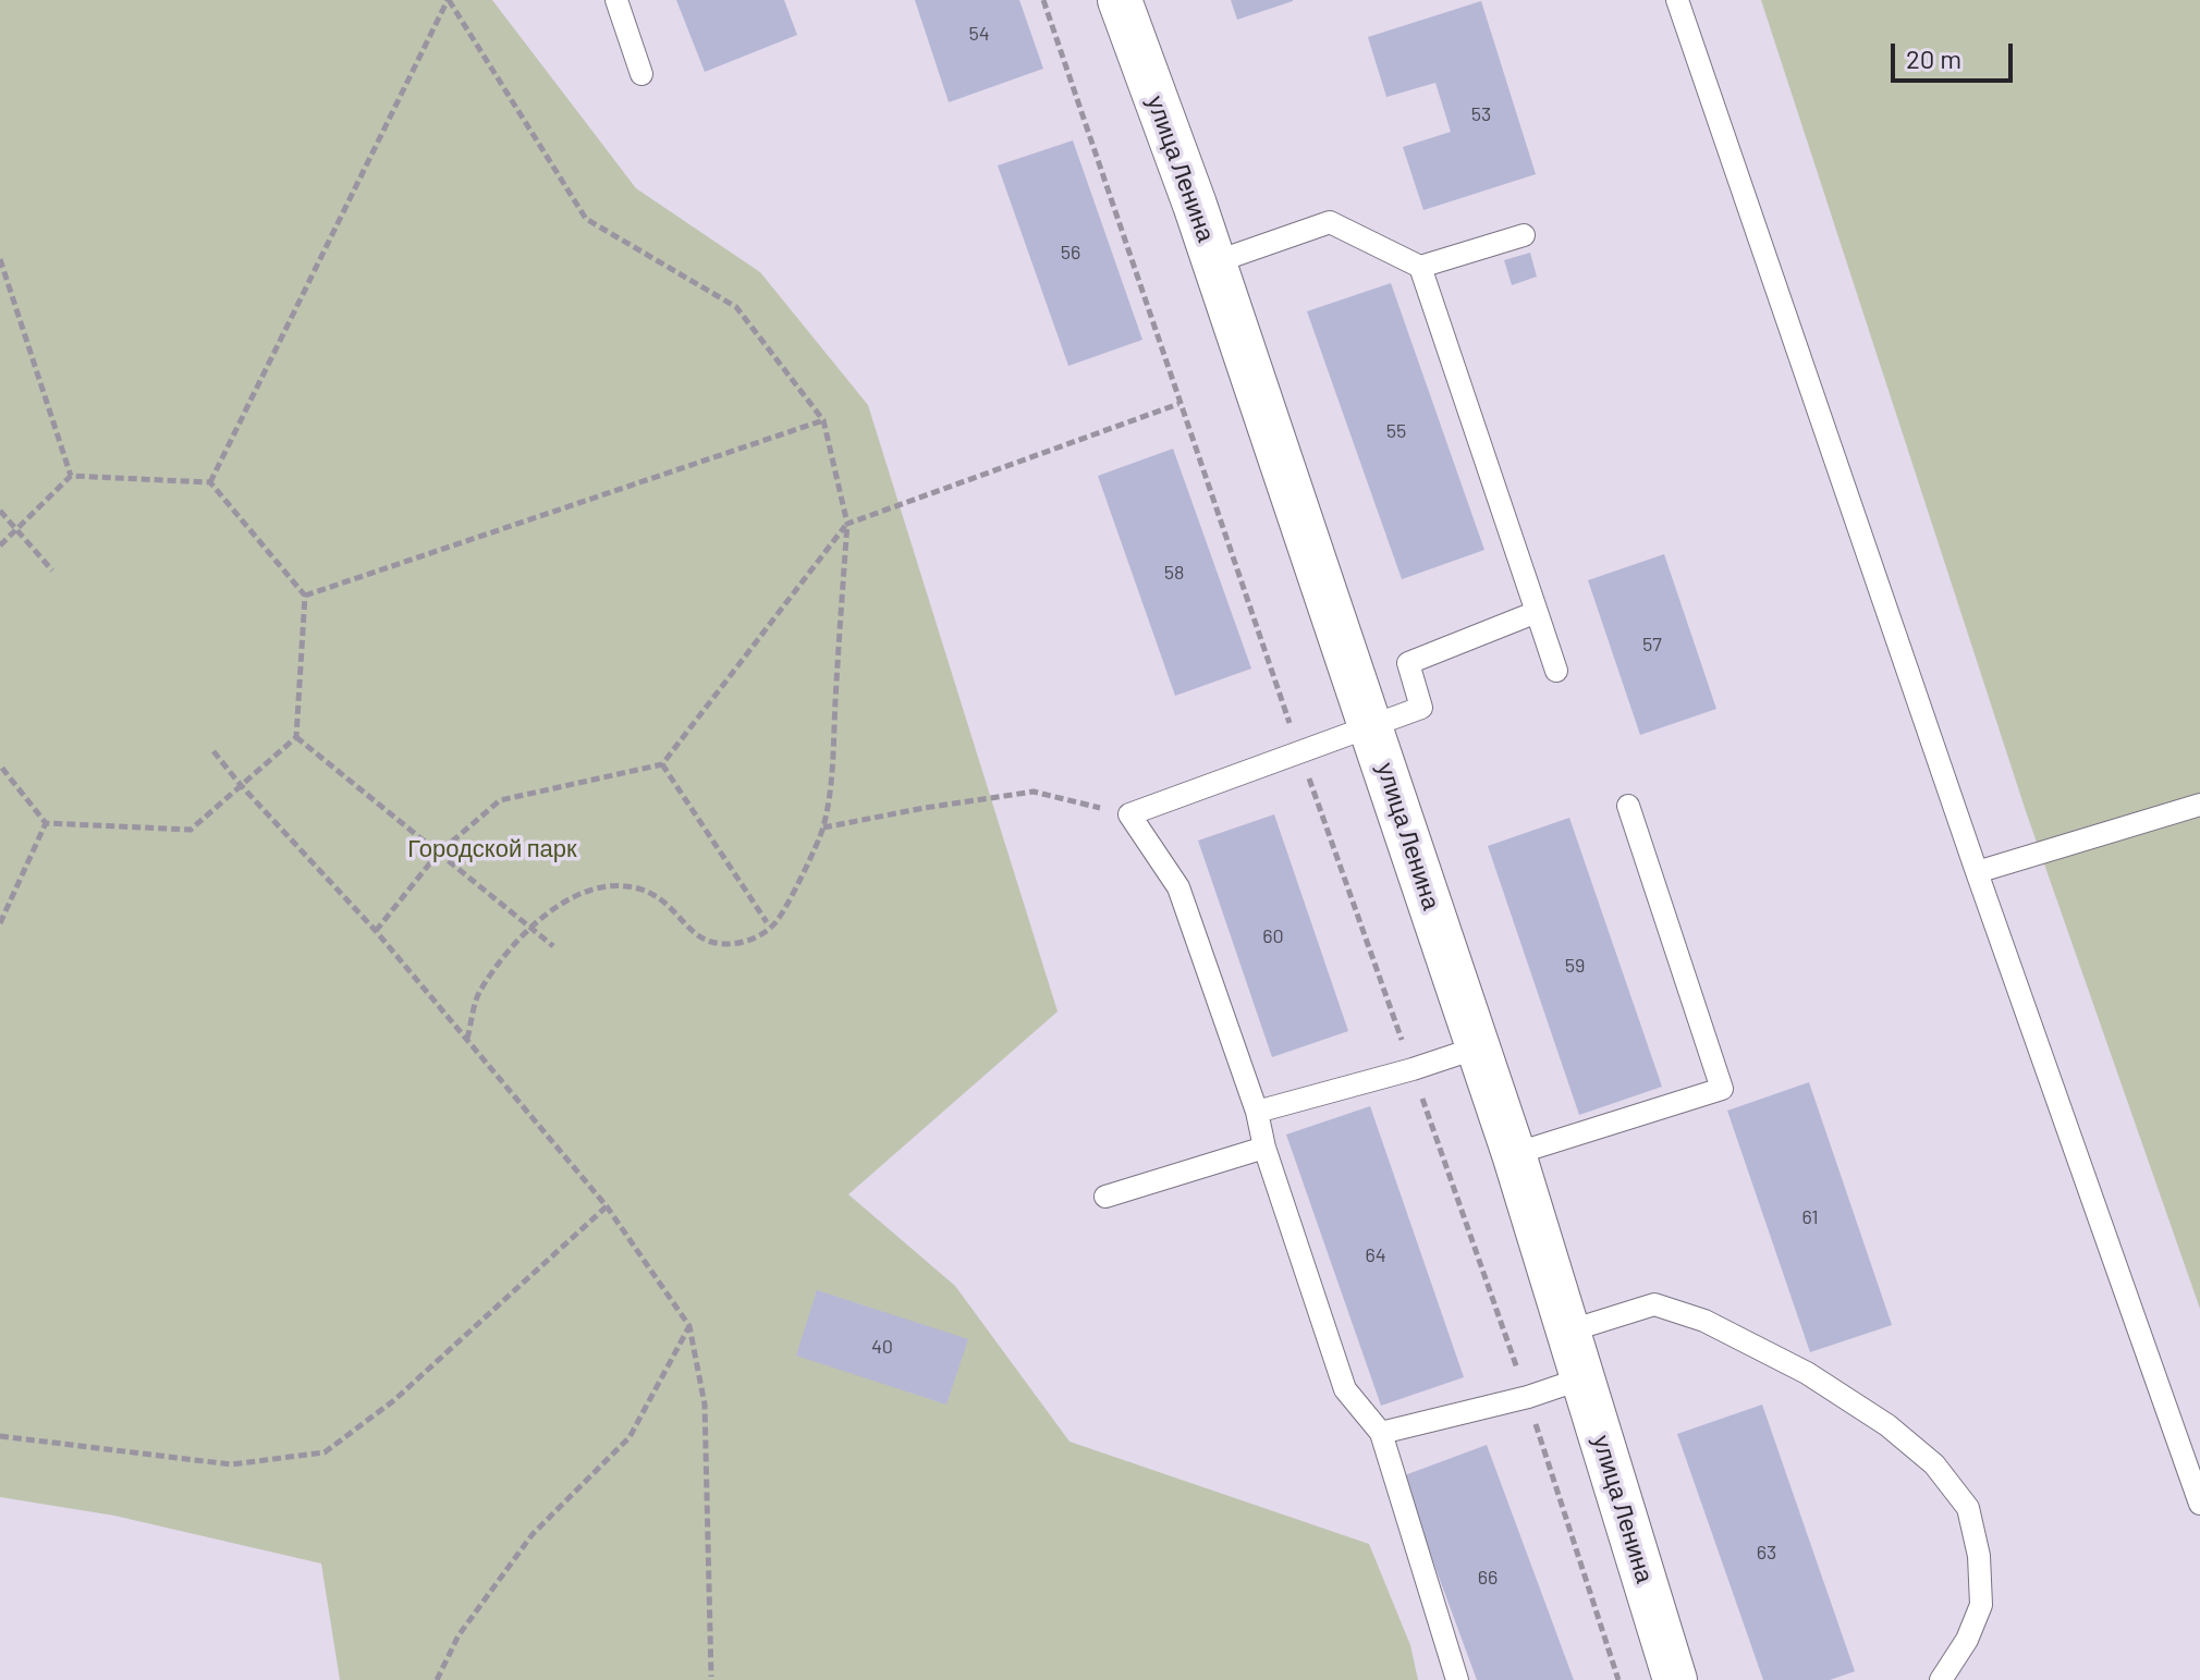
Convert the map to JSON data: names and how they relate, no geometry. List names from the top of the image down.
{
  "streets": {
    "street": ["улица Ленина"]
  },
  "parks": ["Городской парк"],
  "house_numbers": [
    "54",
    "53",
    "56",
    "55",
    "58",
    "57",
    "60",
    "59",
    "61",
    "64",
    "40",
    "63",
    "66"
  ],
  "scale_bar": "20 m"
}
